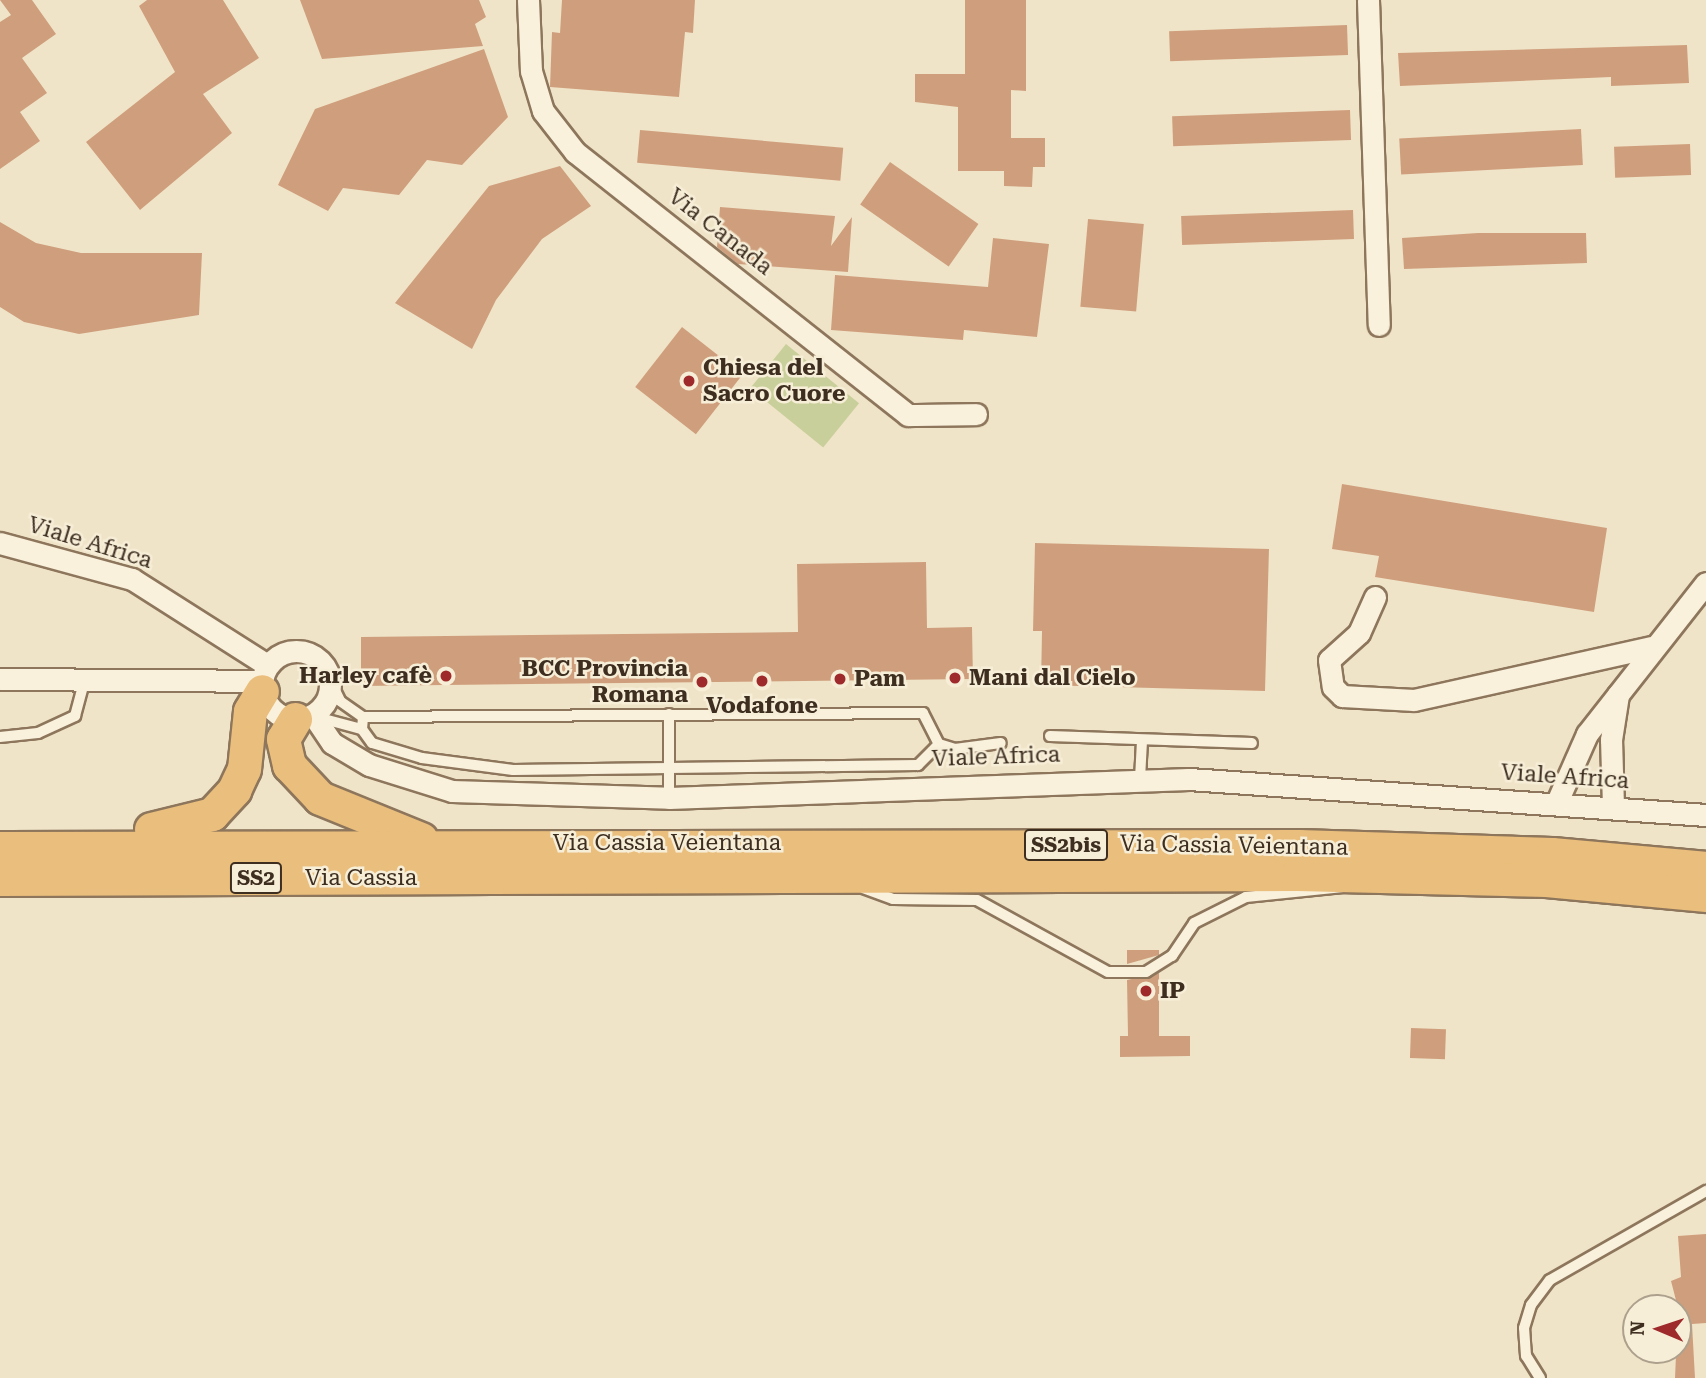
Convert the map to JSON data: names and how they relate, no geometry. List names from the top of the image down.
{
  "streets": {
    "highway": [
      "Via Cassia Veientana",
      "SS2bis",
      "SS2",
      "Via Cassia"
    ],
    "street": ["Via Canada", "Viale Africa"]
  },
  "crossings": [
    ["Via Cassia Veientana", "Via Cassia"]
  ],
  "places": [
    "Chiesa del Sacro Cuore",
    "Harley cafè",
    "Mani dal Cielo",
    "Pam",
    "Vodafone",
    "BCC Provincia Romana",
    "IP"
  ],
  "north": "left"
}
